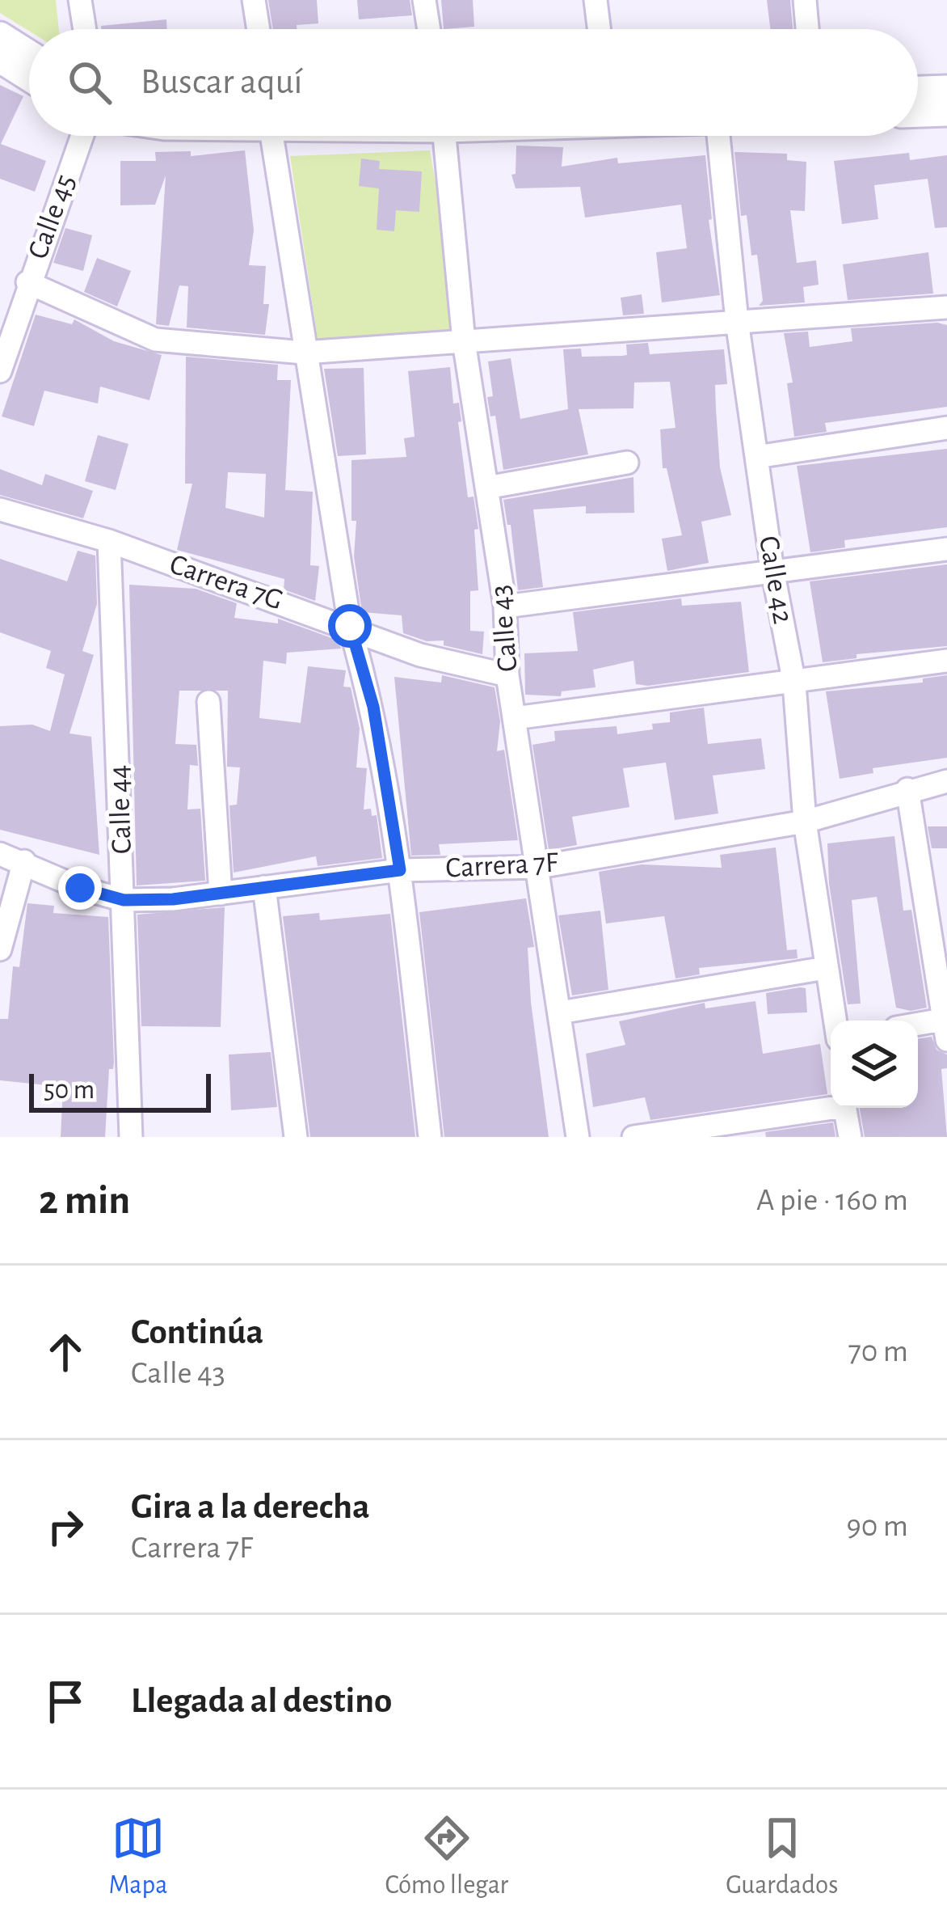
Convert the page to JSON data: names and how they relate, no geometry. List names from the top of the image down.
{
  "streets": {
    "street": [
      "Calle 45",
      "Calle 42",
      "Carrera 7G",
      "Calle 43",
      "Calle 44",
      "Carrera 7F"
    ]
  },
  "crossings": [
    ["Calle 42", "Carrera 7F"],
    ["Carrera 7G", "Calle 43"],
    ["Carrera 7G", "Calle 44"],
    ["Calle 43", "Carrera 7F"],
    ["Calle 44", "Carrera 7F"]
  ],
  "scale_bar": "50 m",
  "page": {
    "search": "Buscar aquí",
    "scale": "50 m",
    "heading": ["2 min", "A pie · 160 m"],
    "list": [
      ["Continúa", "Calle 43", "70 m"],
      ["Gira a la derecha", "Carrera 7F", "90 m"],
      "Llegada al destino"
    ],
    "nav": ["Mapa", "Cómo llegar", "Guardados"]
  }
}
